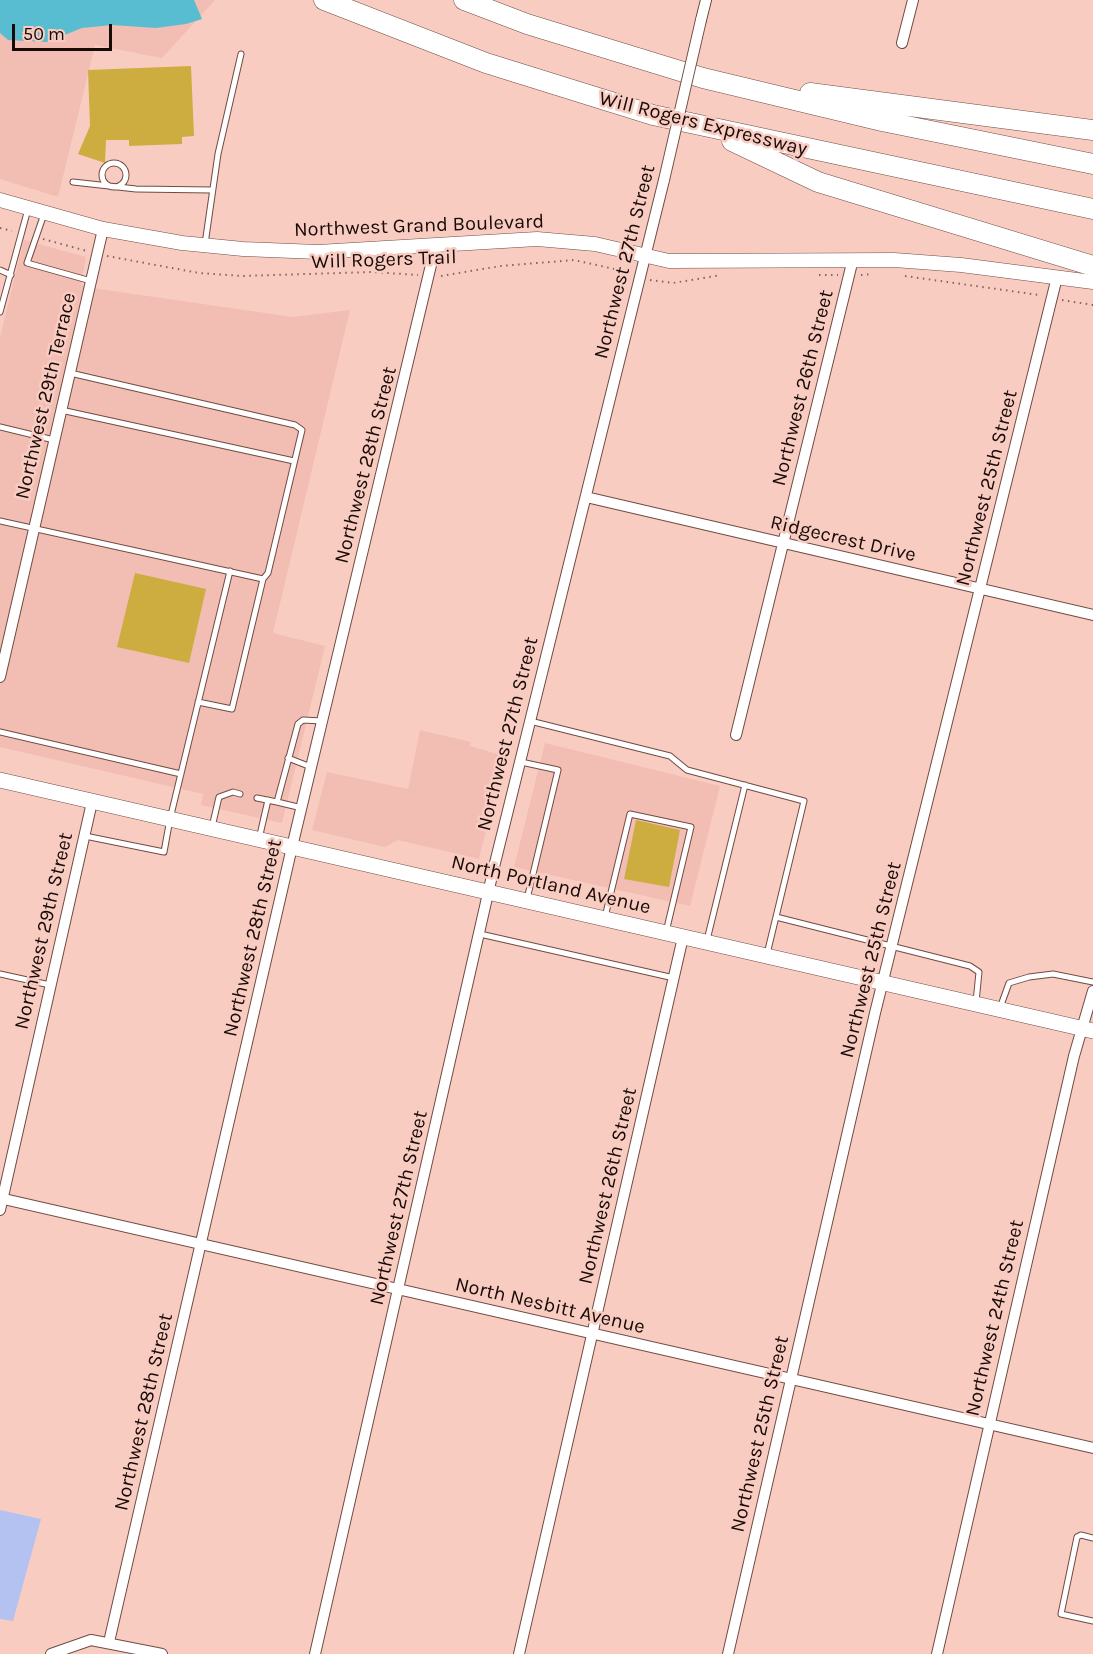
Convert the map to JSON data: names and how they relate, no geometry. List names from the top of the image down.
{
  "streets": {
    "highway": ["Will Rogers Expressway"],
    "main road": ["North Portland Avenue"],
    "street": [
      "Northwest Grand Boulevard",
      "Northwest 27th Street",
      "Northwest 26th Street",
      "Northwest 29th Terrace",
      "Northwest 28th Street",
      "Northwest 25th Street",
      "Ridgecrest Drive",
      "Northwest 29th Street",
      "North Nesbitt Avenue",
      "Northwest 24th Street"
    ],
    "path": ["Will Rogers Trail"]
  },
  "crossings": [
    ["Northwest Grand Boulevard", "Northwest 27th Street"],
    ["Northwest Grand Boulevard", "Northwest 26th Street"],
    ["Northwest Grand Boulevard", "Northwest 29th Terrace"],
    ["Northwest Grand Boulevard", "Northwest 28th Street"],
    ["Northwest Grand Boulevard", "Northwest 25th Street"],
    ["Will Rogers Trail", "Northwest 28th Street"],
    ["Northwest 27th Street", "Ridgecrest Drive"],
    ["Northwest 27th Street", "North Portland Avenue"],
    ["Northwest 27th Street", "North Nesbitt Avenue"],
    ["Northwest 26th Street", "Ridgecrest Drive"],
    ["Northwest 26th Street", "North Portland Avenue"],
    ["Northwest 26th Street", "North Nesbitt Avenue"],
    ["Northwest 28th Street", "North Portland Avenue"],
    ["Northwest 28th Street", "North Nesbitt Avenue"],
    ["Northwest 25th Street", "Ridgecrest Drive"],
    ["Northwest 25th Street", "North Portland Avenue"],
    ["Northwest 25th Street", "North Nesbitt Avenue"],
    ["North Portland Avenue", "Northwest 29th Street"],
    ["North Portland Avenue", "Northwest 24th Street"],
    ["Northwest 29th Street", "North Nesbitt Avenue"],
    ["North Nesbitt Avenue", "Northwest 24th Street"]
  ],
  "scale_bar": "50 m"
}
